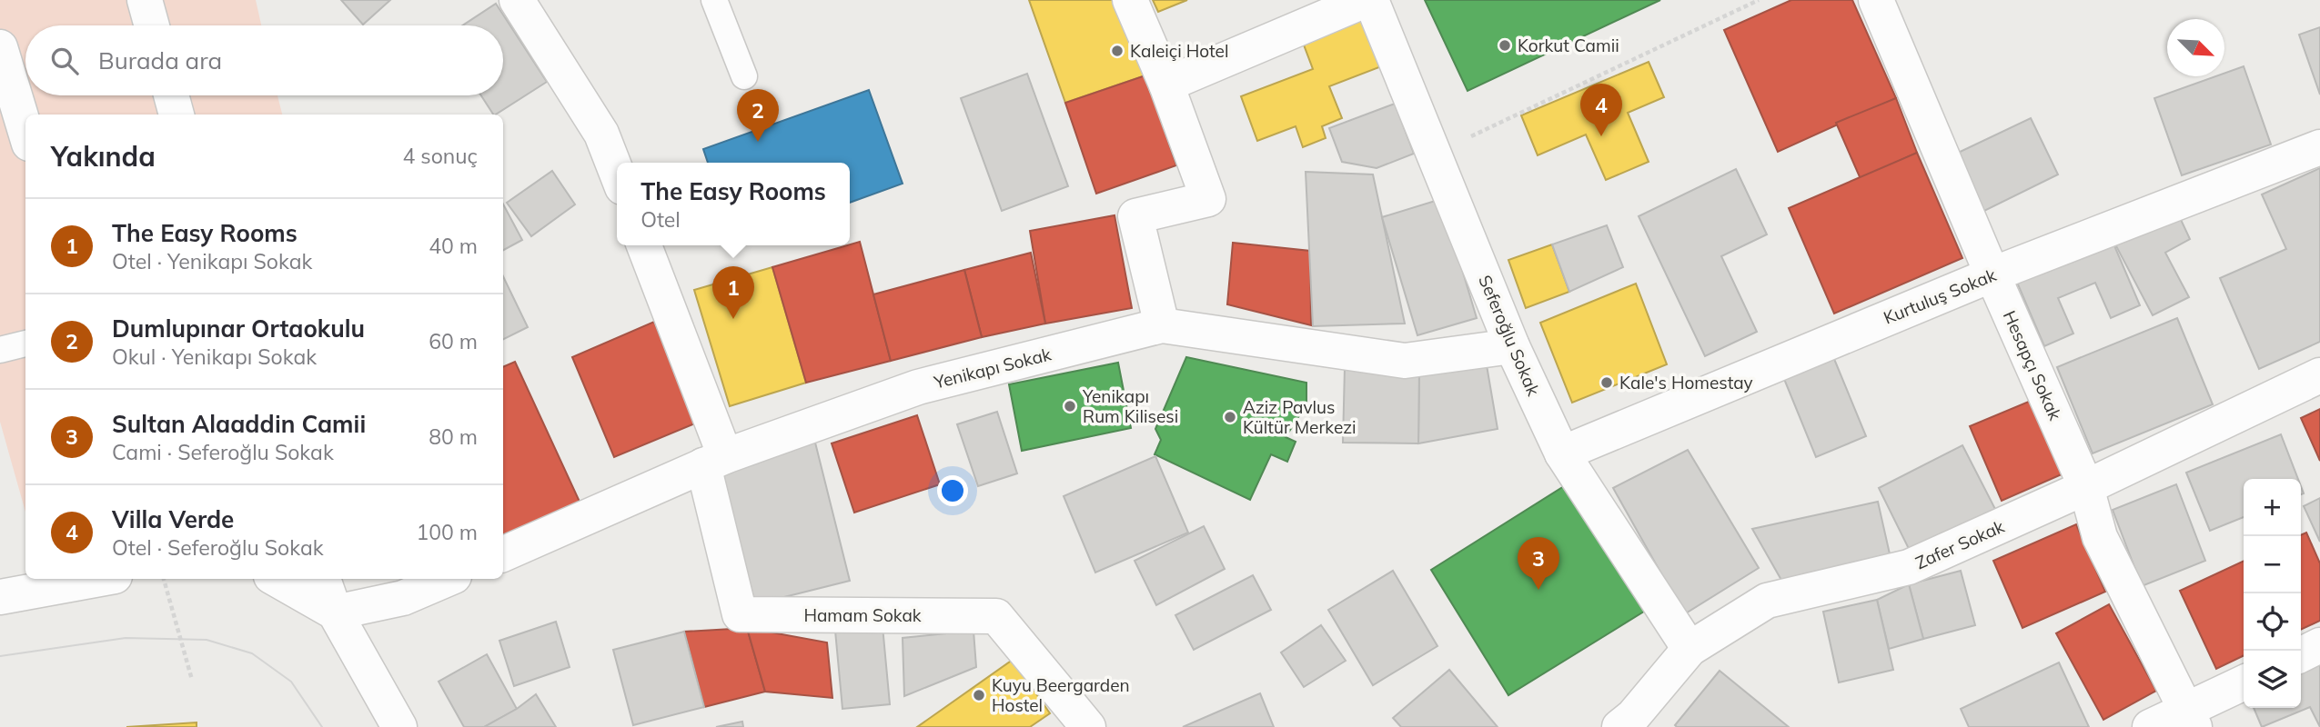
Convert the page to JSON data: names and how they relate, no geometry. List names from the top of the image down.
{
  "streets": {
    "street": [
      "Kurtuluş Sokak",
      "Seferoğlu Sokak",
      "Hesapçı Sokak",
      "Yenikapı Sokak",
      "Zafer Sokak",
      "Hamam Sokak"
    ]
  },
  "crossings": [
    ["Kurtuluş Sokak", "Seferoğlu Sokak"],
    ["Kurtuluş Sokak", "Hesapçı Sokak"],
    ["Seferoğlu Sokak", "Yenikapı Sokak"],
    ["Seferoğlu Sokak", "Zafer Sokak"],
    ["Hesapçı Sokak", "Zafer Sokak"],
    ["Yenikapı Sokak", "Hamam Sokak"]
  ],
  "places": [
    "Korkut Camii",
    "Kaleiçi Hotel",
    "Kale's Homestay",
    "Yenikapı Rum Kilisesi",
    "Aziz Pavlus Kültür Merkezi",
    "Kuyu Beergarden Hostel"
  ],
  "north": "bottom right",
  "page": {
    "search": "Burada ara",
    "pins": [
      "4",
      "2",
      "1",
      "3"
    ],
    "heading": ["Yakında", "4 sonuç"],
    "popup": ["The Easy Rooms", "Otel"],
    "list": [
      {
        "mark": "1",
        "name": "The Easy Rooms",
        "note": "Otel · Yenikapı Sokak",
        "value": "40 m"
      },
      {
        "mark": "2",
        "name": "Dumlupınar Ortaokulu",
        "note": "Okul · Yenikapı Sokak",
        "value": "60 m"
      },
      {
        "mark": "3",
        "name": "Sultan Alaaddin Camii",
        "note": "Cami · Seferoğlu Sokak",
        "value": "80 m"
      },
      {
        "mark": "4",
        "name": "Villa Verde",
        "note": "Otel · Seferoğlu Sokak",
        "value": "100 m"
      }
    ],
    "map_buttons": ["+", "−"]
  }
}
